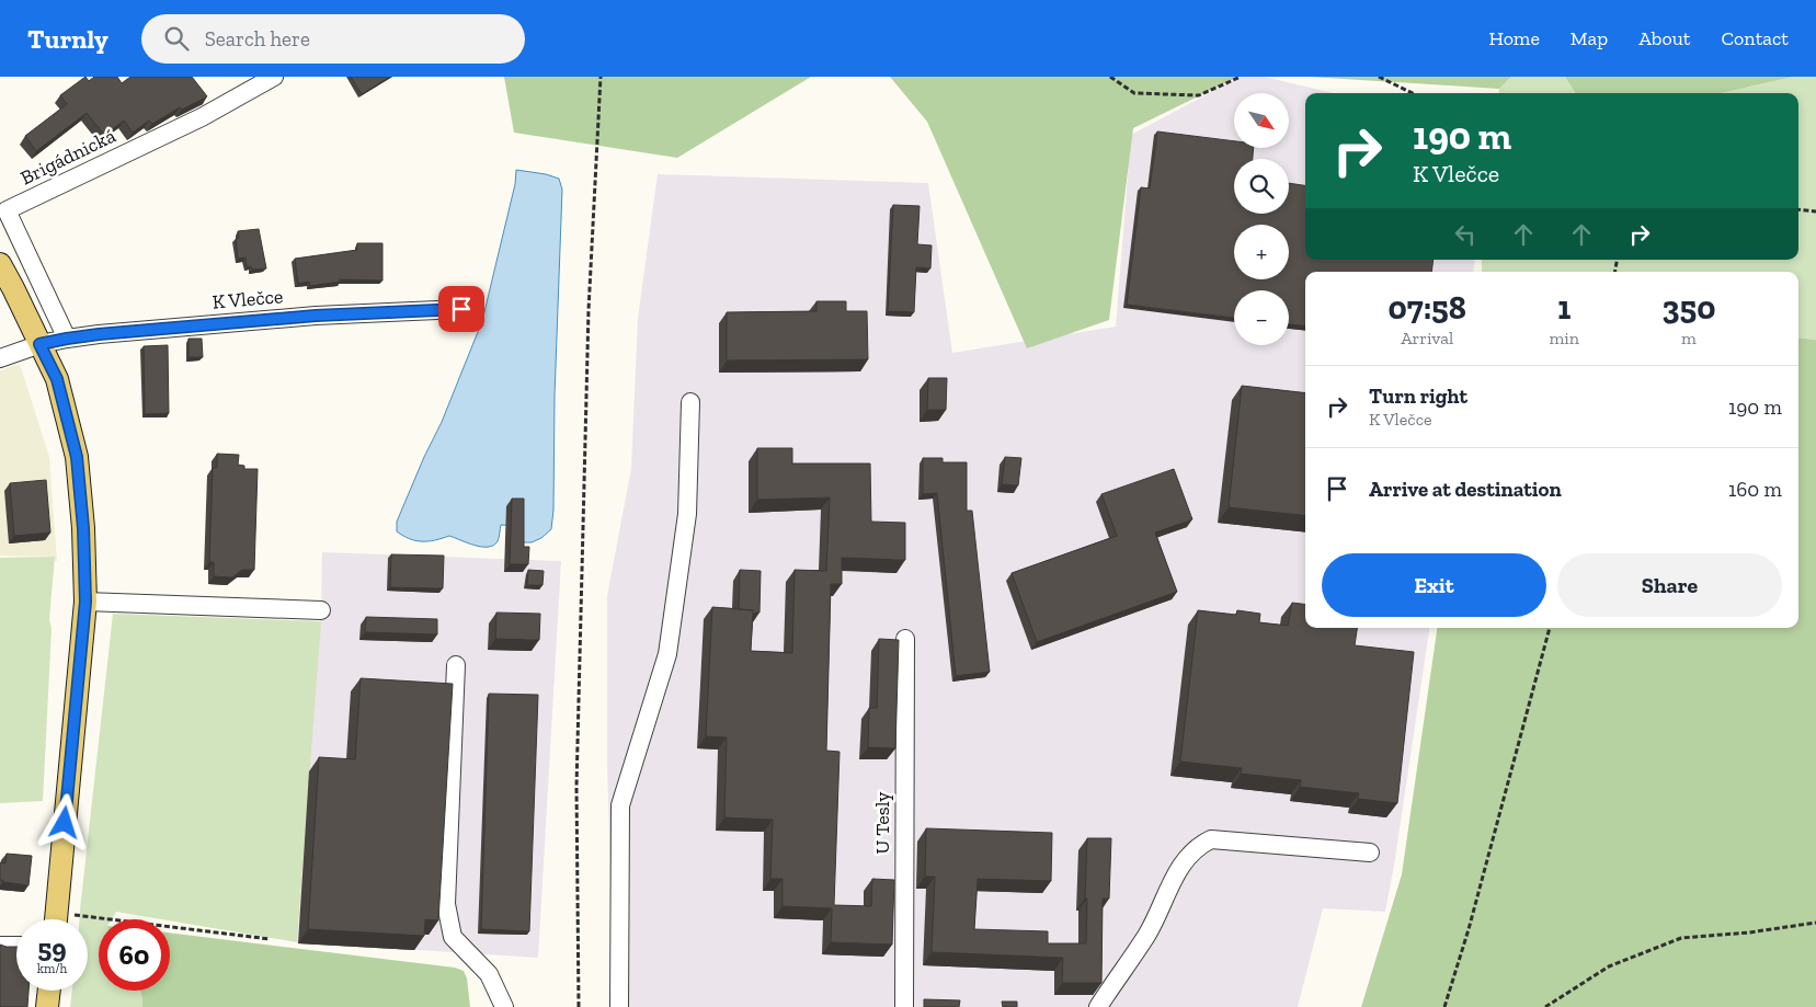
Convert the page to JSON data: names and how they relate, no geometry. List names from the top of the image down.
{
  "streets": {
    "street": ["Brigádnická", "K Vlečce", "U Tesly"]
  },
  "crossings": [
    ["Brigádnická", "K Vlečce"]
  ],
  "north": "bottom right",
  "page": {
    "header": "Turnly",
    "search": "Search here",
    "nav": [
      "Home",
      "Map",
      "About",
      "Contact"
    ],
    "map_buttons": ["+", "−"],
    "turn": ["190 m", "K Vlečce"],
    "eta": [
      "07:58",
      "Arrival",
      "1",
      "min",
      "350",
      "m"
    ],
    "list": [
      {
        "name": "Turn right",
        "note": "K Vlečce",
        "value": "190 m"
      },
      {
        "name": "Arrive at destination",
        "value": "160 m"
      }
    ],
    "buttons": ["Exit", "Share"],
    "speed": "59 km/h",
    "limit": "60"
  }
}
